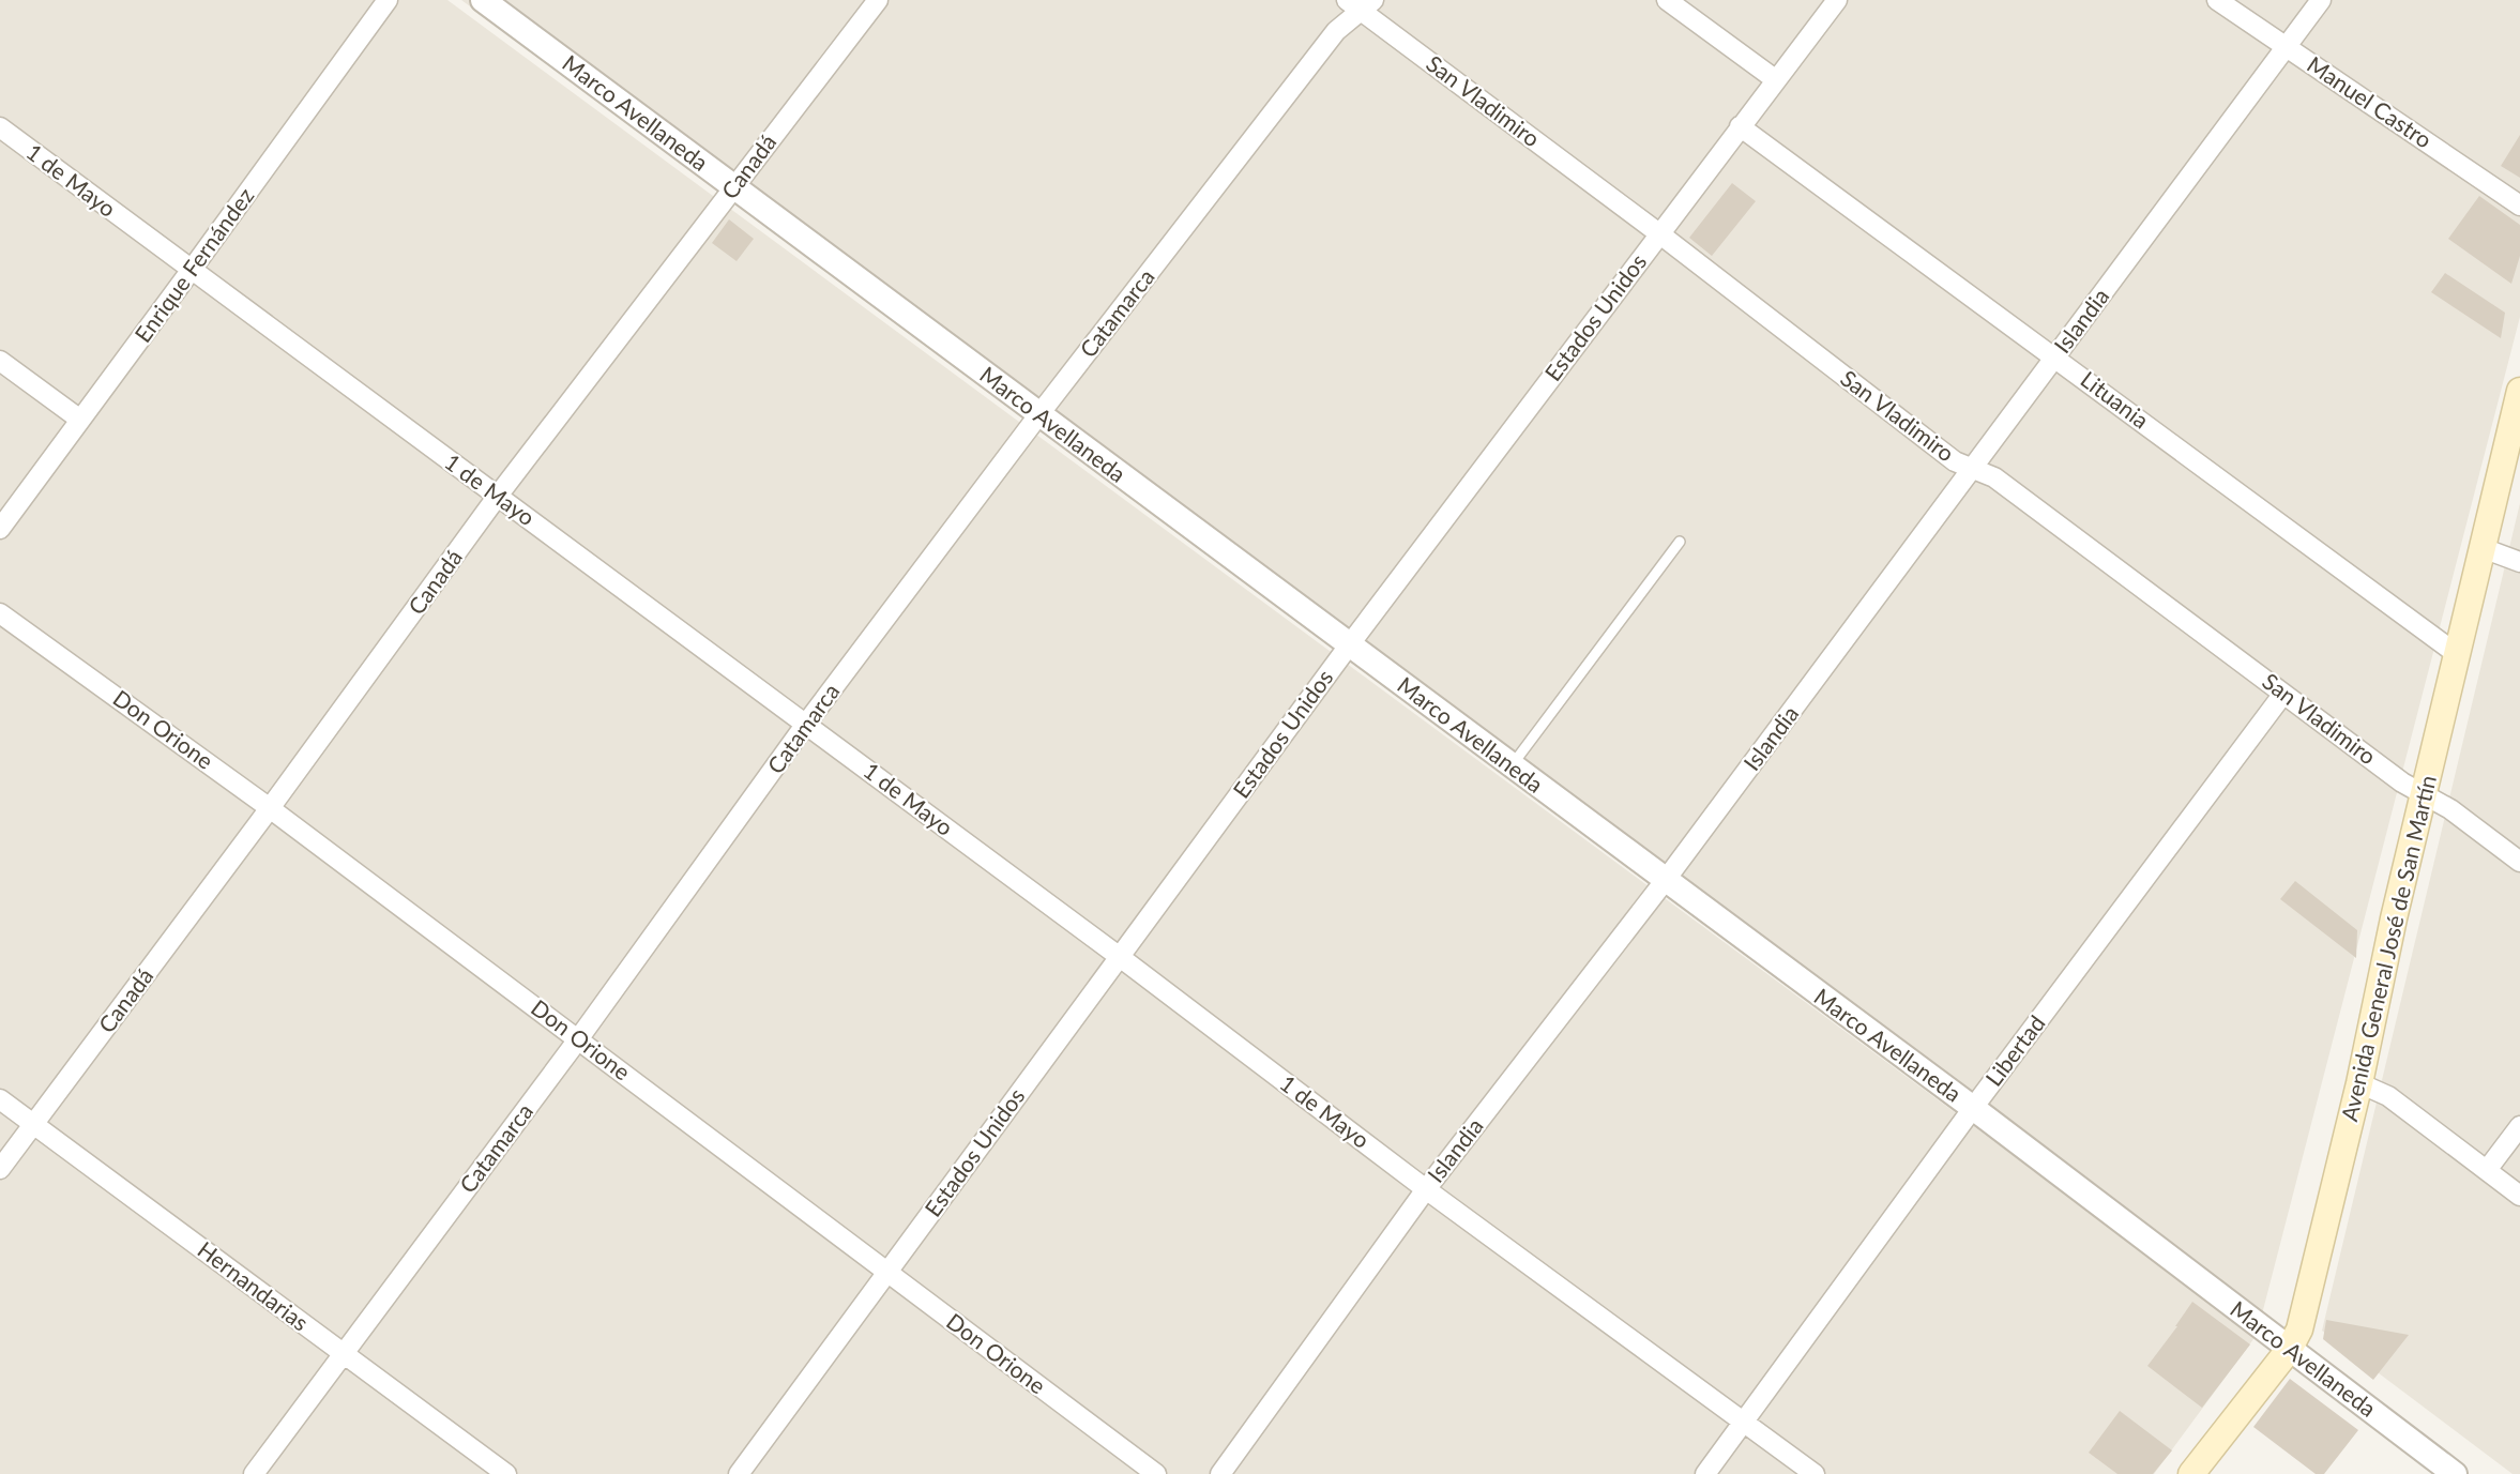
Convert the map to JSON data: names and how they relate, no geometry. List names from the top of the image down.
{
  "streets": {
    "main road": ["Avenida General José de San Martín"],
    "street": [
      "San Vladimiro",
      "Manuel Castro",
      "Marco Avellaneda",
      "Canadá",
      "1 de Mayo",
      "Enrique Fernández",
      "Catamarca",
      "Estados Unidos",
      "Islandia",
      "Lituania",
      "Don Orione",
      "Libertad",
      "Hernandarias"
    ]
  },
  "crossings": [
    ["San Vladimiro", "Catamarca"],
    ["San Vladimiro", "Estados Unidos"],
    ["San Vladimiro", "Islandia"],
    ["San Vladimiro", "Avenida General José de San Martín"],
    ["San Vladimiro", "Libertad"],
    ["Manuel Castro", "Islandia"],
    ["Marco Avellaneda", "Canadá"],
    ["Marco Avellaneda", "Catamarca"],
    ["Marco Avellaneda", "Estados Unidos"],
    ["Marco Avellaneda", "Islandia"],
    ["Marco Avellaneda", "Avenida General José de San Martín"],
    ["Marco Avellaneda", "Libertad"],
    ["Canadá", "1 de Mayo"],
    ["Canadá", "Don Orione"],
    ["Canadá", "Hernandarias"],
    ["1 de Mayo", "Enrique Fernández"],
    ["1 de Mayo", "Catamarca"],
    ["1 de Mayo", "Estados Unidos"],
    ["1 de Mayo", "Islandia"],
    ["1 de Mayo", "Libertad"],
    ["Catamarca", "Don Orione"],
    ["Catamarca", "Hernandarias"],
    ["Estados Unidos", "Lituania"],
    ["Estados Unidos", "Don Orione"],
    ["Islandia", "Lituania"],
    ["Lituania", "Avenida General José de San Martín"]
  ]
}
